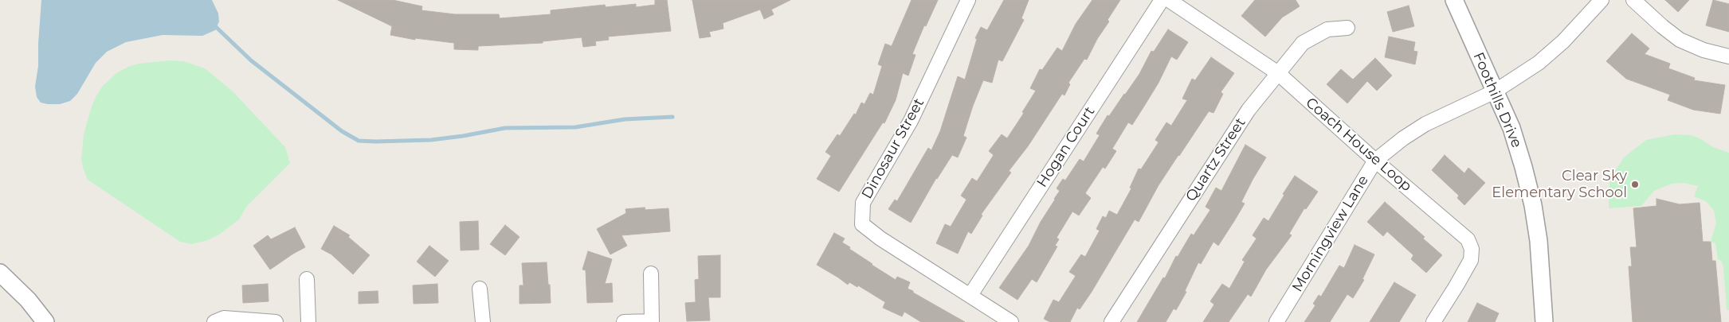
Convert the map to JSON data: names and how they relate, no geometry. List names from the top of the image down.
{
  "streets": {
    "street": [
      "Foothills Drive",
      "Coach House Loop",
      "Hogan Court",
      "Dinosaur Street",
      "Quartz Street",
      "Morningview Lane"
    ]
  },
  "crossings": [
    ["Foothills Drive", "Morningview Lane"],
    ["Coach House Loop", "Quartz Street"],
    ["Coach House Loop", "Morningview Lane"],
    ["Hogan Court", "Dinosaur Street"]
  ],
  "places": ["Clear Sky Elementary School"]
}
